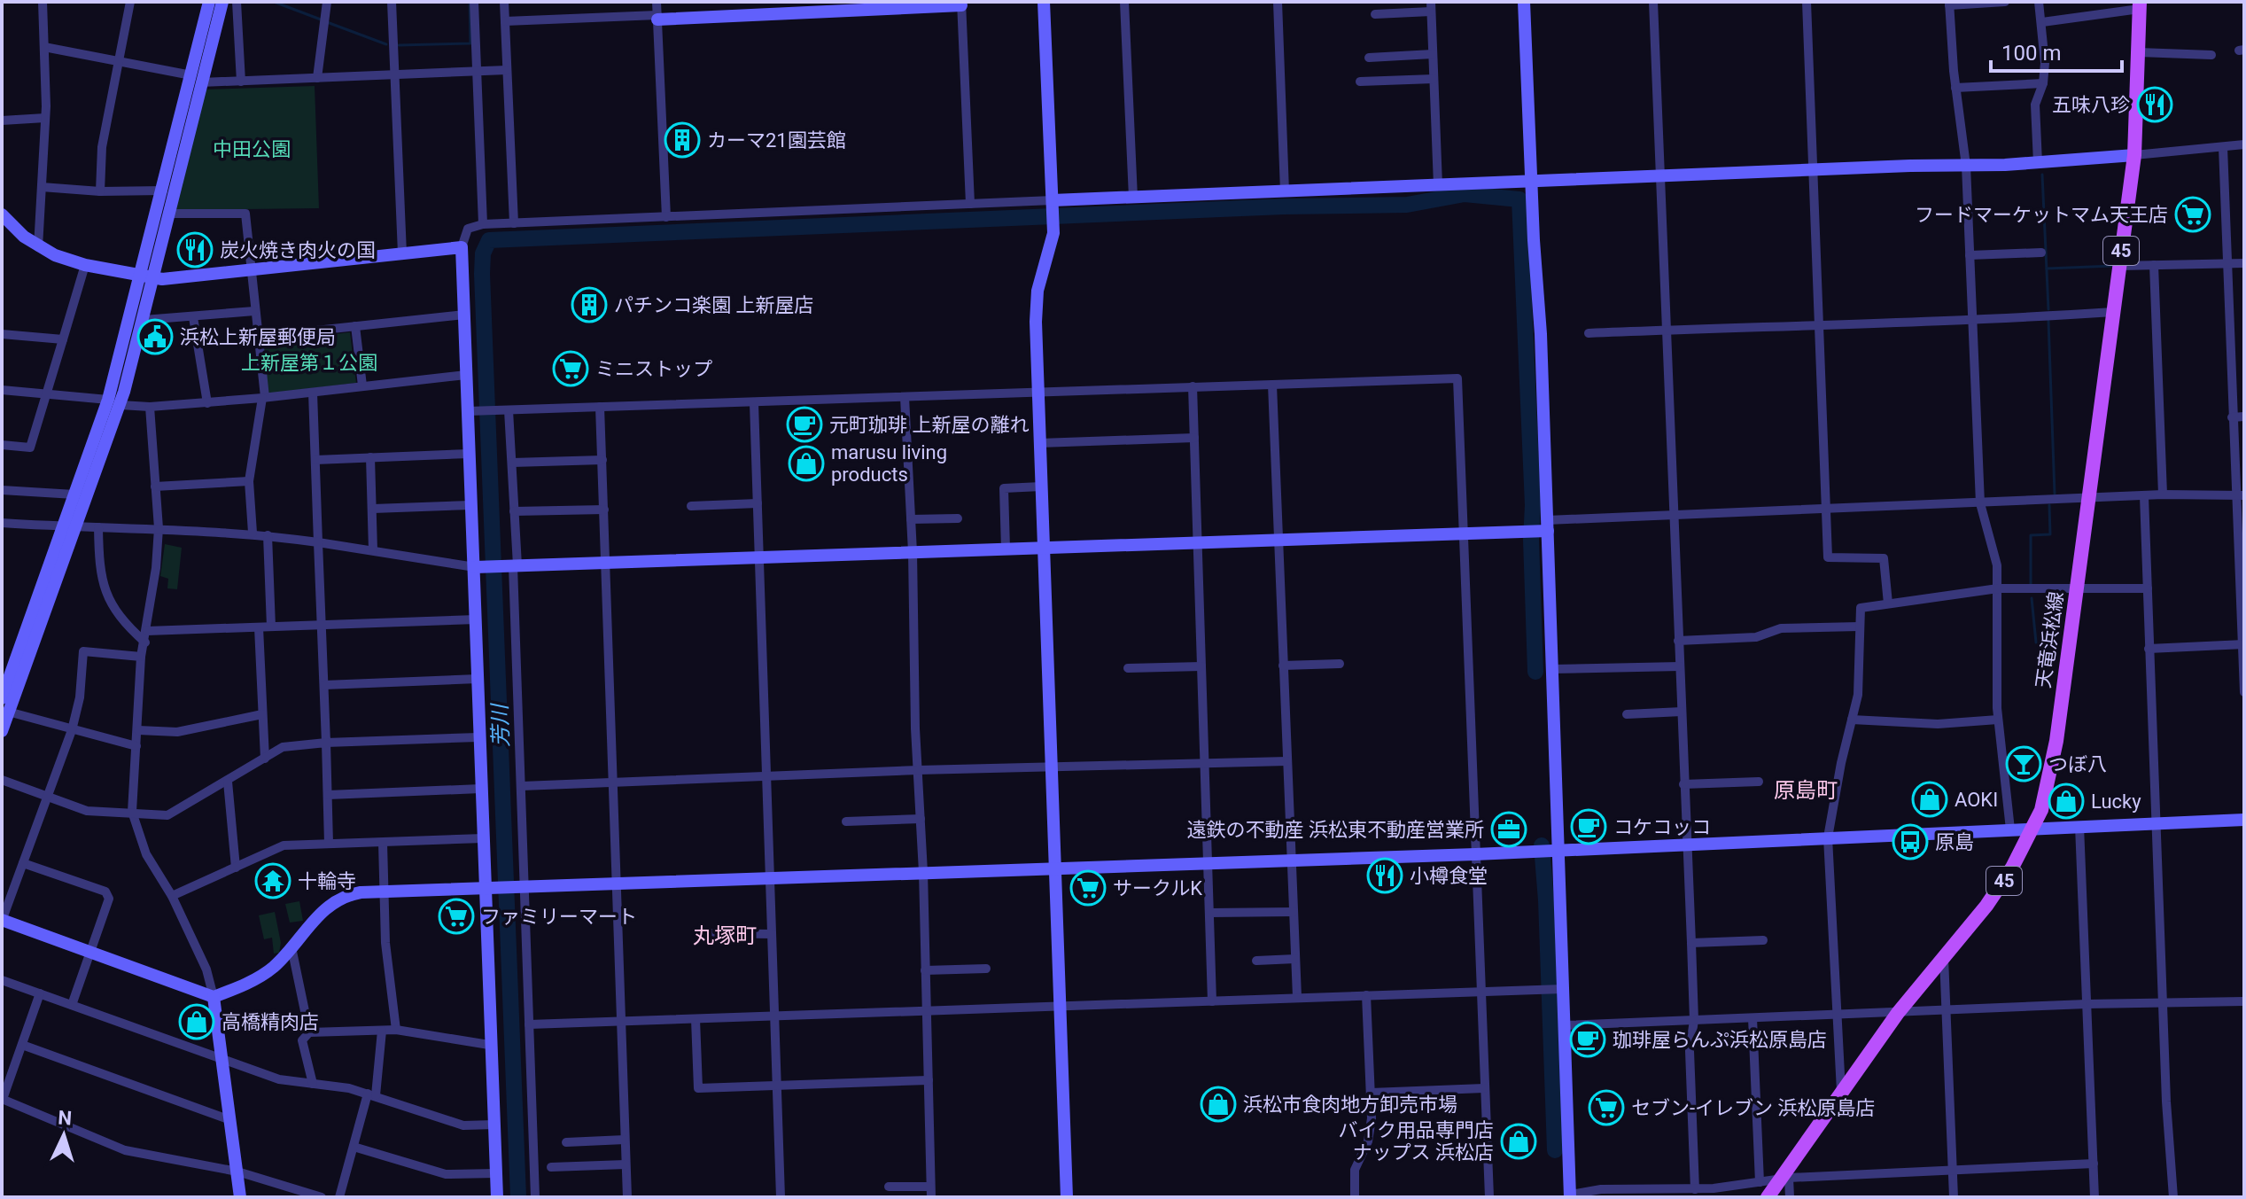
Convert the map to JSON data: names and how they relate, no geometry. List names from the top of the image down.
{
  "streets": {
    "main road": ["45", "天竜浜松線"]
  },
  "districts": ["原島町", "丸塚町"],
  "water": ["芳川"],
  "parks": ["中田公園", "上新屋第１公園"],
  "places": {
    "restaurant": ["五味八珍", "炭火焼き肉火の国", "小樽食堂"],
    "building": ["カーマ21園芸館", "パチンコ楽園 上新屋店"],
    "supermarket": [
      "フードマーケットマム天王店",
      "ミニストップ",
      "サークルK",
      "ファミリーマート",
      "セブン‐イレブン 浜松原島店"
    ],
    "public building": ["浜松上新屋郵便局"],
    "cafe": ["元町珈琲 上新屋の離れ", "コケコッコ", "珈琲屋らんぷ浜松原島店"],
    "shop": [
      "marusu living products",
      "AOKI",
      "Lucky",
      "高橋精肉店",
      "浜松市食肉地方卸売市場",
      "バイク用品専門店 ナップス 浜松店"
    ],
    "bar": ["つぼ八"],
    "office": ["遠鉄の不動産 浜松東不動産営業所"],
    "bus stop": ["原島"],
    "temple": ["十輪寺"]
  },
  "scale_bar": "100 m",
  "north": "top"
}
